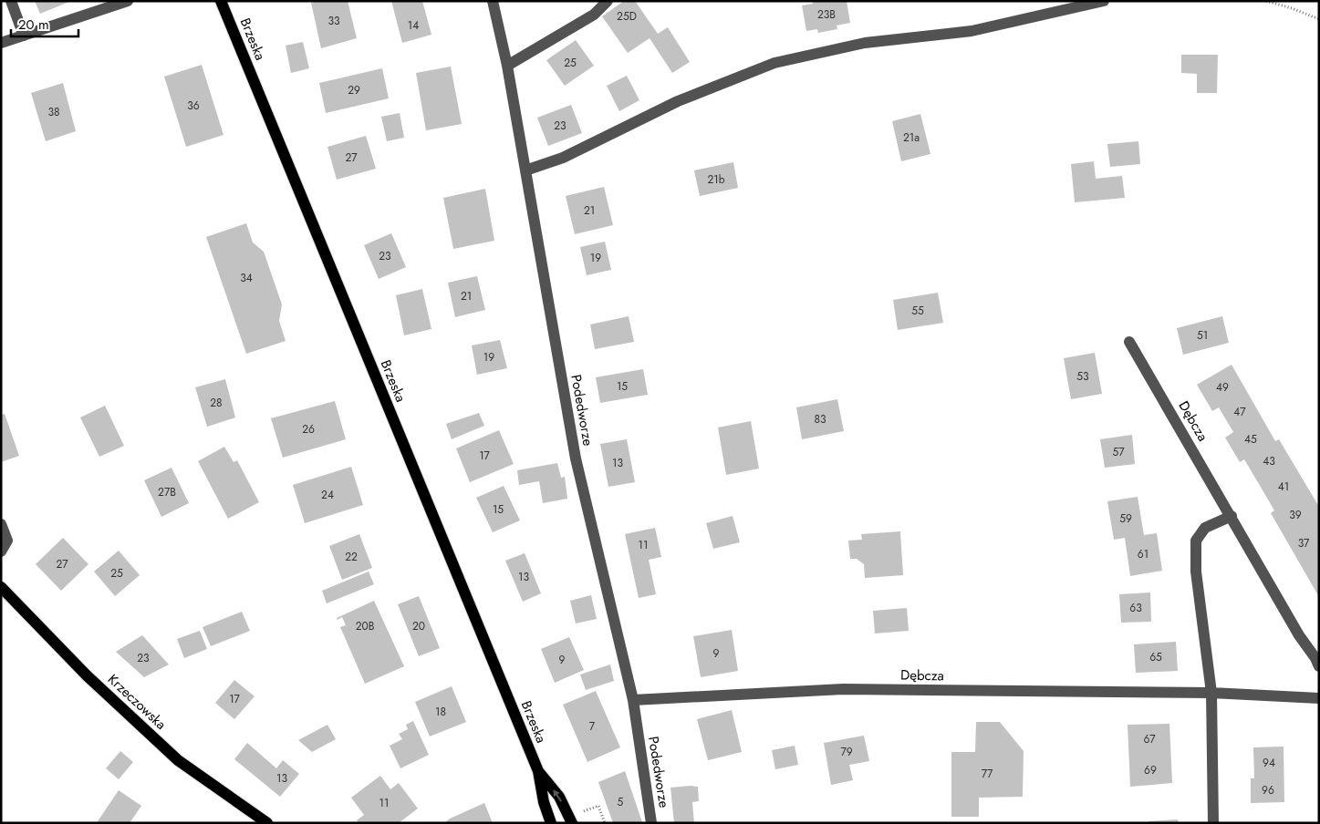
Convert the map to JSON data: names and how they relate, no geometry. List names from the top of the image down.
{
  "streets": {
    "main road": ["Brzeska", "Krzeczowska"],
    "street": ["Podedworze", "Dębcza"]
  },
  "crossings": [
    ["Podedworze", "Dębcza"]
  ],
  "house_numbers": [
    "23B",
    "25D",
    "33",
    "14",
    "25",
    "29",
    "36",
    "38",
    "23",
    "21a",
    "27",
    "21b",
    "21",
    "23",
    "19",
    "34",
    "21",
    "55",
    "51",
    "19",
    "53",
    "15",
    "49",
    "28",
    "47",
    "83",
    "26",
    "45",
    "57",
    "17",
    "43",
    "13",
    "41",
    "27B",
    "24",
    "15",
    "39",
    "59",
    "37",
    "11",
    "61",
    "22",
    "27",
    "25",
    "13",
    "63",
    "20B",
    "20",
    "9",
    "65",
    "23",
    "9",
    "17",
    "18",
    "7",
    "67",
    "79",
    "94",
    "69",
    "77",
    "13",
    "96",
    "5",
    "11"
  ],
  "scale_bar": "20 m"
}
